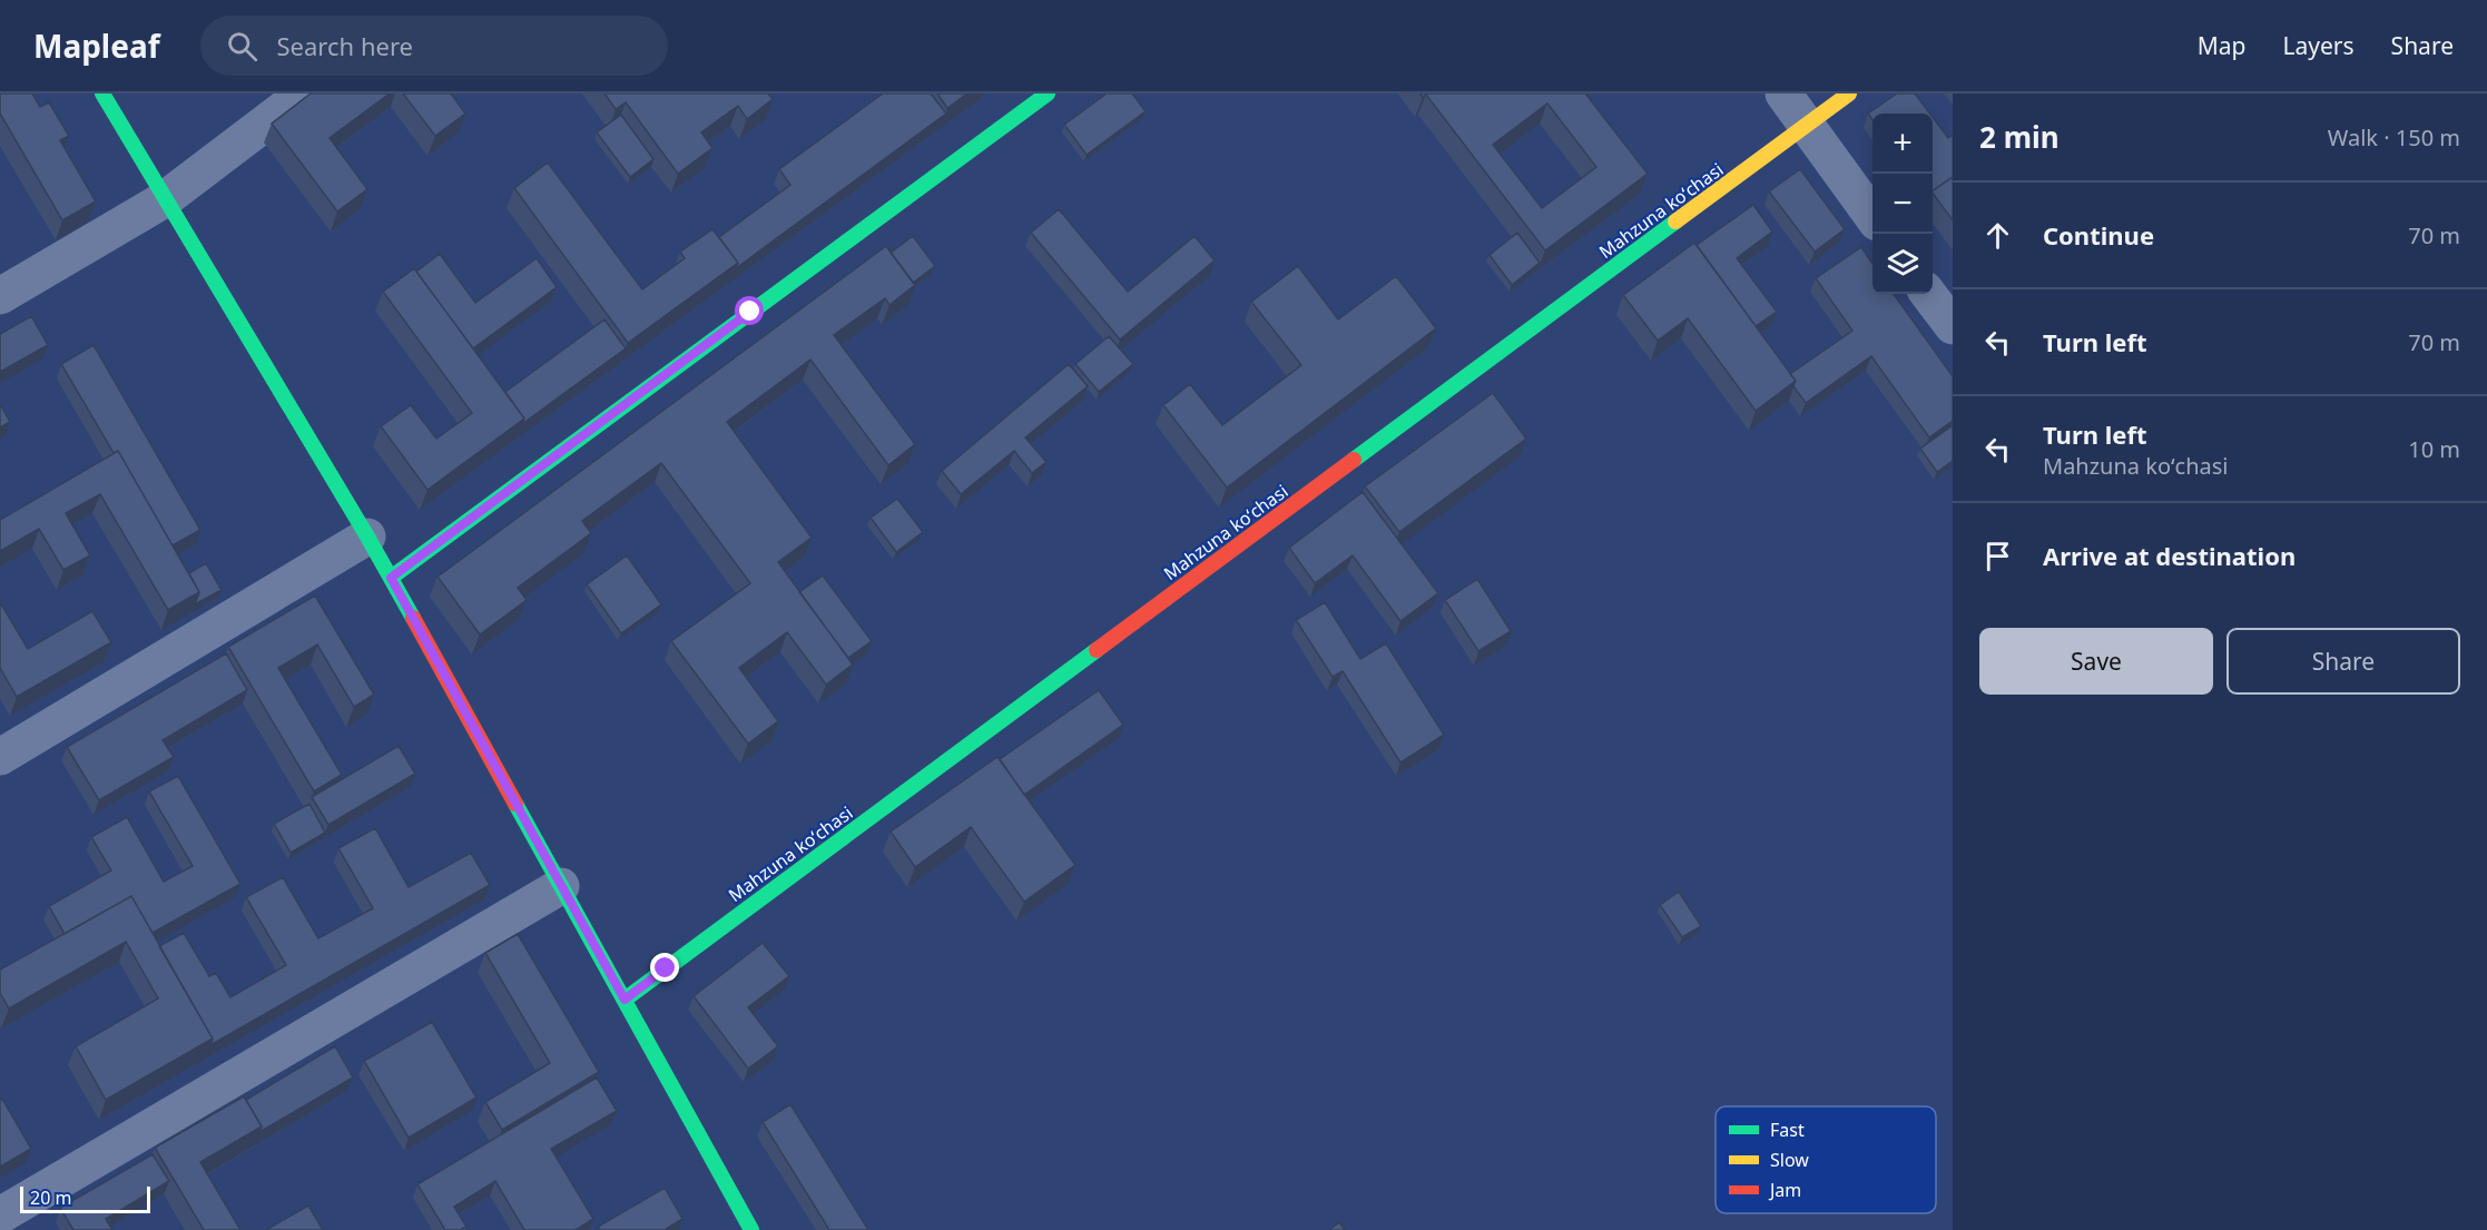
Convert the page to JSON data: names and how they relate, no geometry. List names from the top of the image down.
{
  "streets": {
    "street": ["Mahzuna koʻchasi"]
  },
  "legend": ["Fast", "Slow", "Jam"],
  "scale_bar": "20 m",
  "page": {
    "header": "Mapleaf",
    "search": "Search here",
    "nav": ["Map", "Layers", "Share"],
    "heading": ["2 min", "Walk · 150 m"],
    "map_buttons": ["+", "−"],
    "list": [
      ["Continue", "70 m"],
      ["Turn left", "70 m"],
      ["Turn left", "Mahzuna koʻchasi", "10 m"],
      "Arrive at destination"
    ],
    "buttons": ["Save", "Share"],
    "scale": "20 m"
  }
}
